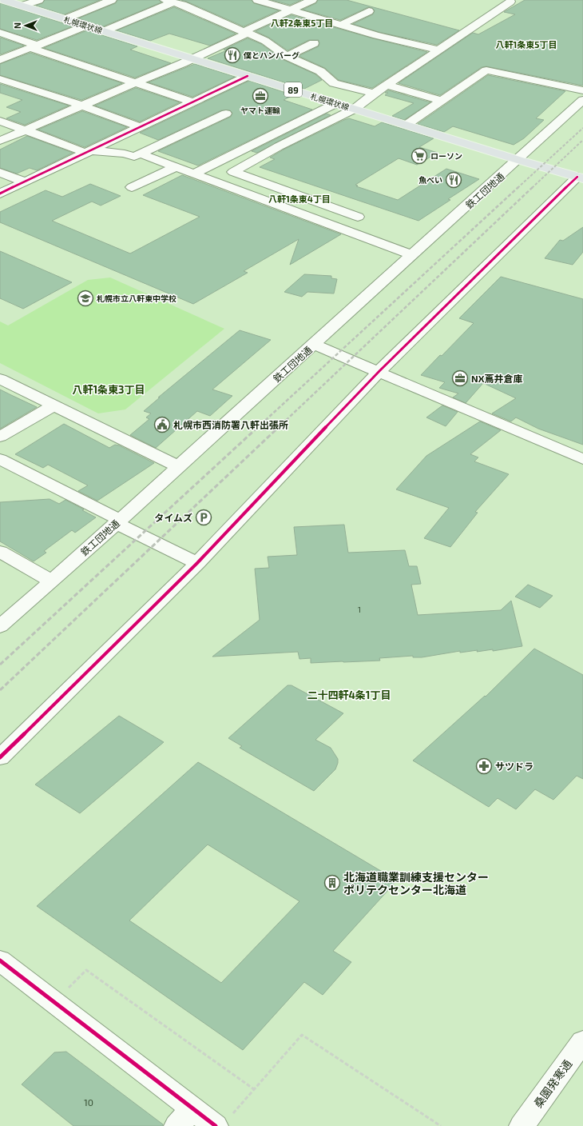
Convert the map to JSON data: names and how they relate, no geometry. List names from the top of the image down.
{
  "streets": {
    "main road": ["札幌環状線", "89"],
    "street": ["鉄工団地通", "桑園発寒通"]
  },
  "crossings": [
    ["札幌環状線", "鉄工団地通"]
  ],
  "districts": [
    "八軒2条東5丁目",
    "八軒1条東5丁目",
    "八軒1条東4丁目",
    "八軒1条東3丁目",
    "二十四軒4条1丁目"
  ],
  "places": {
    "restaurant": ["僕とハンバーグ", "魚べい"],
    "office": ["ヤマト運輸", "NX蔦井倉庫"],
    "supermarket": ["ローソン"],
    "school or university": ["札幌市立八軒東中学校"],
    "public building": ["札幌市西消防署八軒出張所"],
    "parking": ["タイムズ"],
    "pharmacy": ["サツドラ"],
    "building": ["北海道職業訓練支援センター ポリテクセンター北海道"]
  },
  "house_numbers": ["1", "10"],
  "north": "left"
}
